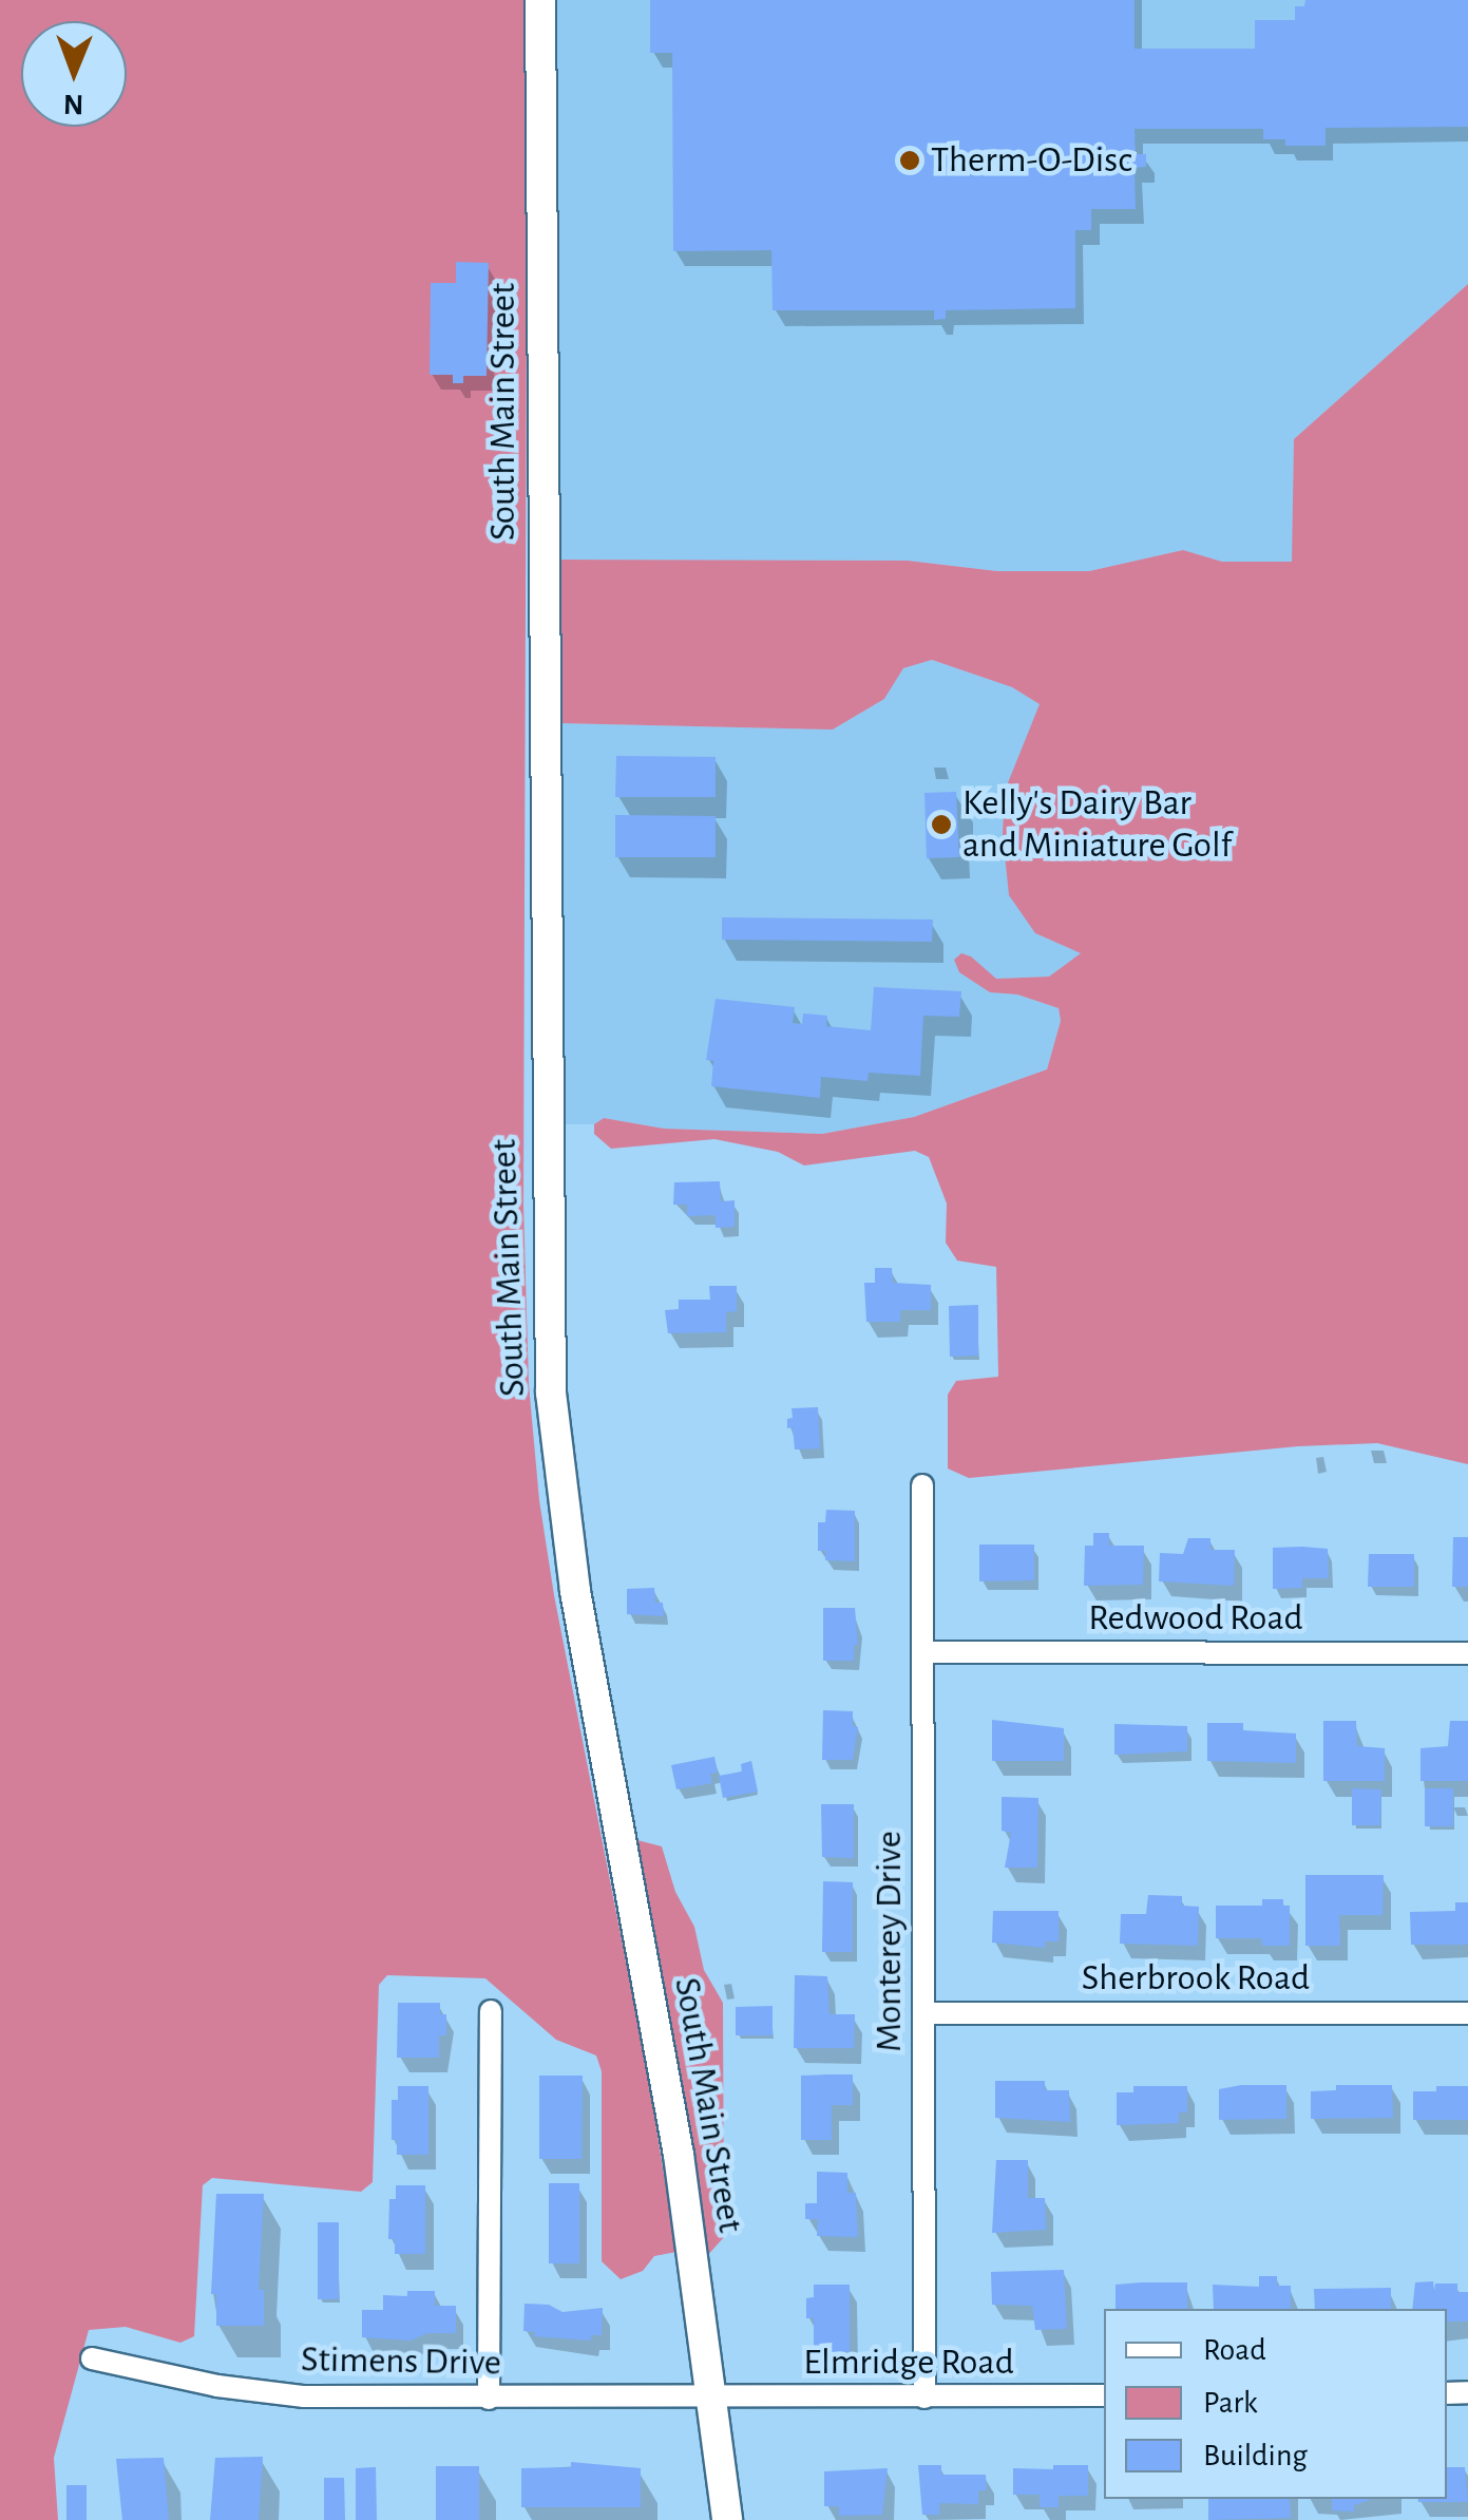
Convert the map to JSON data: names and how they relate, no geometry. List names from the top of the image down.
{
  "streets": {
    "street": [
      "South Main Street",
      "Redwood Road",
      "Monterey Drive",
      "Sherbrook Road",
      "Stimens Drive",
      "Elmridge Road"
    ]
  },
  "crossings": [
    ["South Main Street", "Stimens Drive"],
    ["South Main Street", "Elmridge Road"],
    ["Redwood Road", "Monterey Drive"],
    ["Monterey Drive", "Sherbrook Road"],
    ["Monterey Drive", "Elmridge Road"],
    ["Stimens Drive", "Elmridge Road"]
  ],
  "places": ["Therm-O-Disc", "Kelly's Dairy Bar and Miniature Golf"],
  "legend": ["Road", "Park", "Building"],
  "north": "bottom"
}
